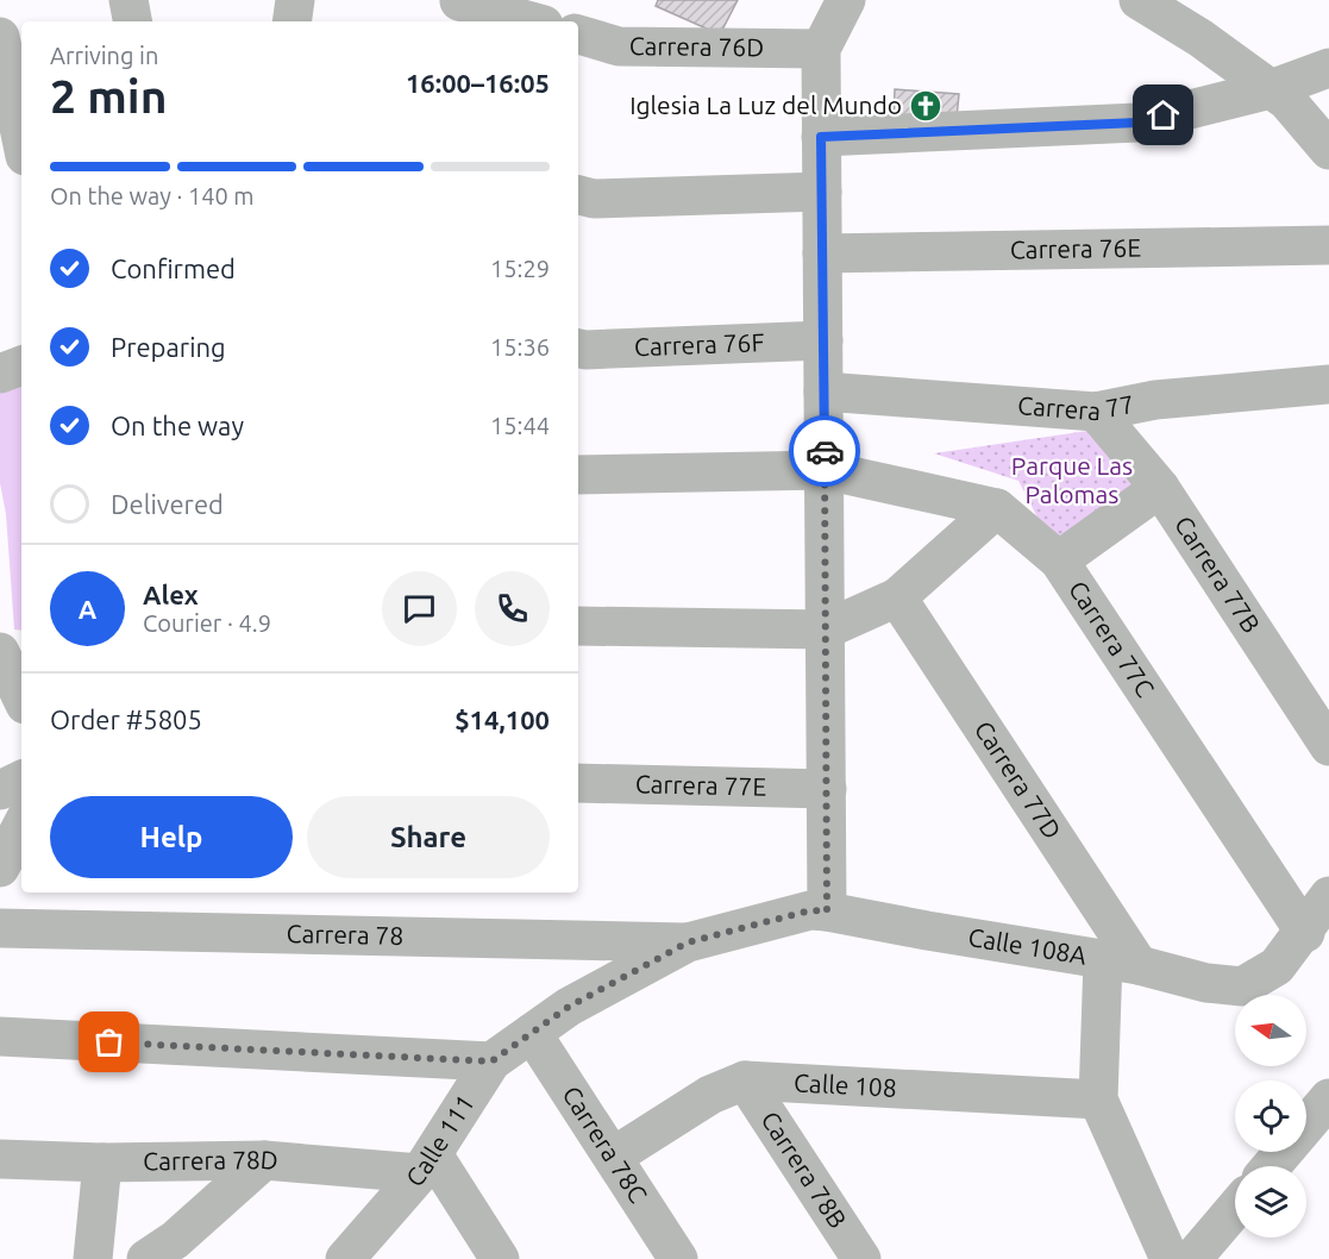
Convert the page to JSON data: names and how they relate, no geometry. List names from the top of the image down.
{
  "streets": {
    "street": [
      "Carrera 76D",
      "Carrera 76E",
      "Carrera 76F",
      "Carrera 77",
      "Carrera 77B",
      "Carrera 77C",
      "Carrera 77D",
      "Carrera 77E",
      "Carrera 78",
      "Calle 108A",
      "Calle 108",
      "Calle 111",
      "Carrera 78C",
      "Carrera 78D",
      "Carrera 78B"
    ]
  },
  "crossings": [
    ["Carrera 77", "Carrera 77B"],
    ["Carrera 77C", "Calle 108A"],
    ["Carrera 77D", "Calle 108A"],
    ["Carrera 78", "Calle 108A"],
    ["Carrera 78", "Calle 111"],
    ["Calle 108A", "Calle 111"],
    ["Calle 108", "Carrera 78C"],
    ["Calle 108", "Carrera 78B"],
    ["Calle 111", "Carrera 78C"],
    ["Calle 111", "Carrera 78D"]
  ],
  "parks": ["Parque Las Palomas"],
  "places": {
    "church": ["Iglesia La Luz del Mundo"]
  },
  "north": "left",
  "page": {
    "heading": ["2 min", "Arriving in", "16:00–16:05"],
    "panel": [
      "Alex",
      "Courier · 4.9",
      "Order #5805",
      "$14,100"
    ],
    "bar": "On the way · 140 m",
    "list": [
      ["Confirmed", "15:29"],
      ["Preparing", "15:36"],
      ["On the way", "15:44"],
      "Delivered"
    ],
    "round": "A",
    "buttons": ["Help", "Share"]
  }
}
